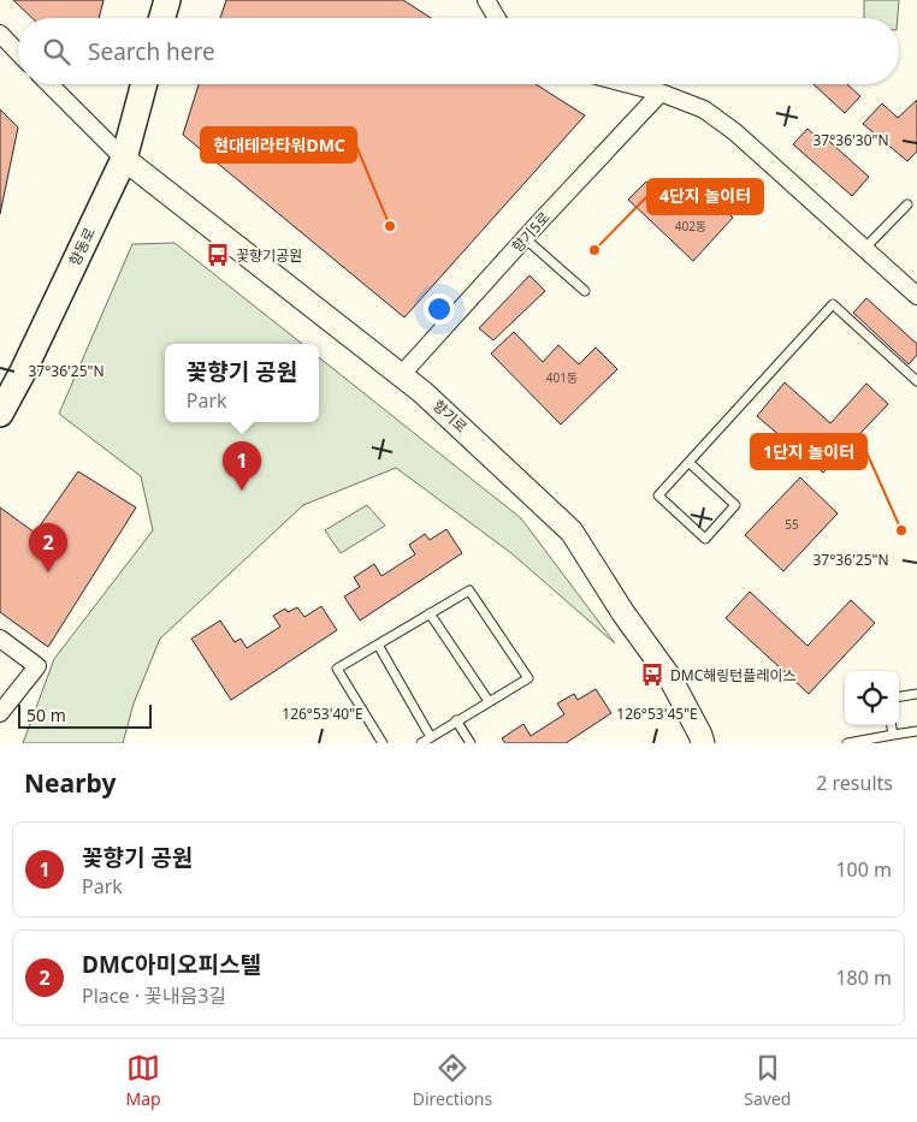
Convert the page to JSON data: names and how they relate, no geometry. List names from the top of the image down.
{
  "streets": {
    "main road": ["향동로", "향기로"],
    "street": ["향기5로"]
  },
  "crossings": [
    ["향기5로", "향기로"],
    ["향동로", "향기로"]
  ],
  "places": {
    "other": ["현대테라타워DMC", "4단지 놀이터", "1단지 놀이터"],
    "bus stop": ["꽃향기공원", "DMC해링턴플레이스"]
  },
  "house_numbers": ["402동", "401동", "55"],
  "scale_bar": "50 m",
  "page": {
    "search": "Search here",
    "popup": ["꽃향기 공원", "Park"],
    "pins": ["1", "2"],
    "scale": "50 m",
    "heading": ["Nearby", "2 results"],
    "list": [
      {
        "mark": "1",
        "name": "꽃향기 공원",
        "note": "Park",
        "value": "100 m"
      },
      {
        "mark": "2",
        "name": "DMC아미오피스텔",
        "note": "Place · 꽃내음3길",
        "value": "180 m"
      }
    ],
    "nav": ["Map", "Directions", "Saved"]
  },
  "coordinates": [
    "37°36'30\"N",
    "37°36'25\"N",
    "126°53'40\"E",
    "126°53'45\"E"
  ]
}
